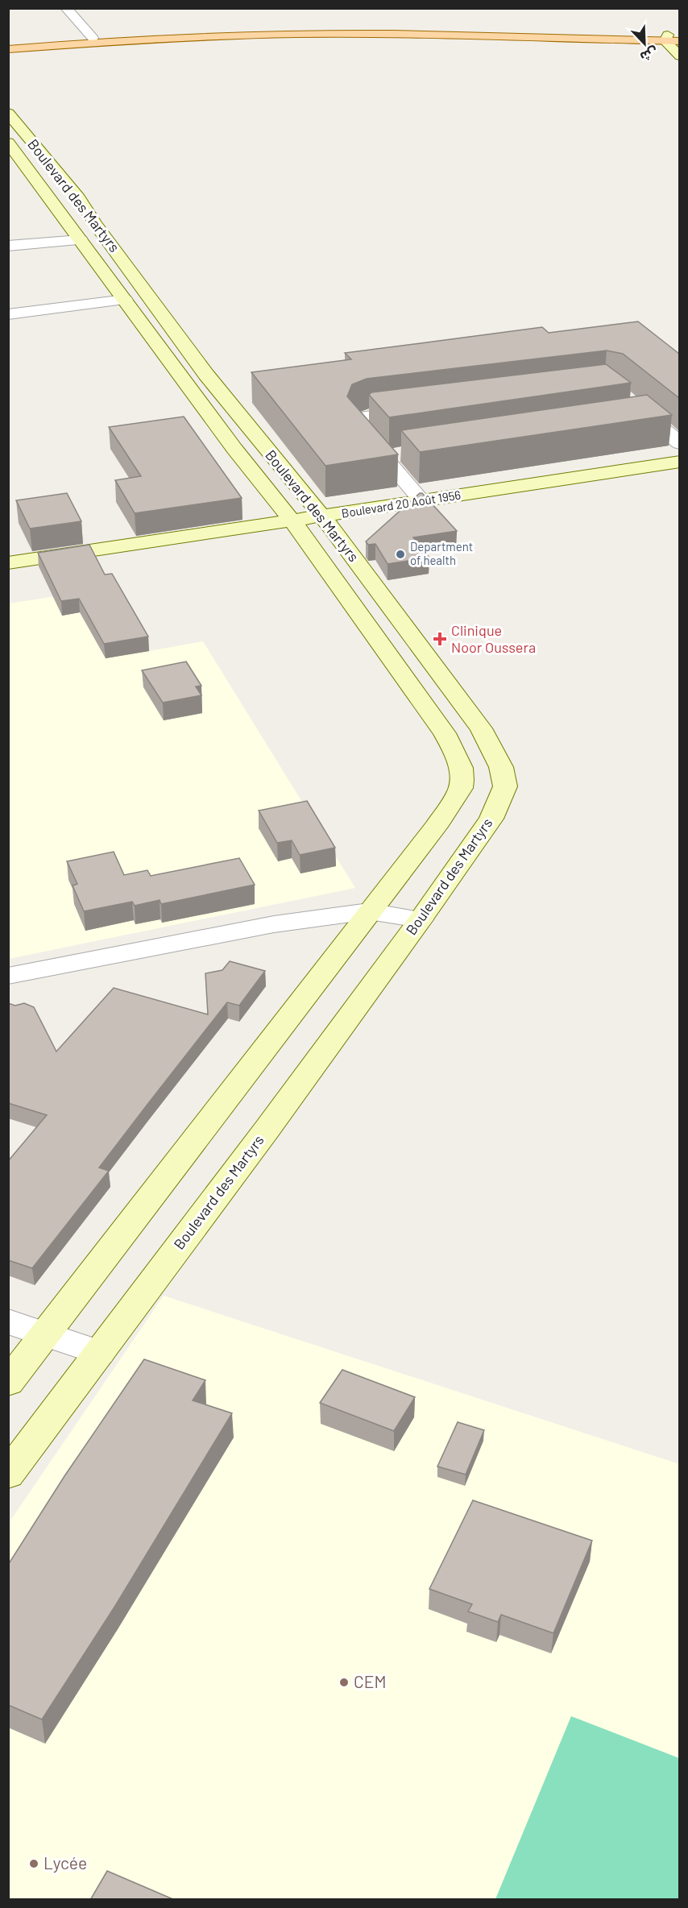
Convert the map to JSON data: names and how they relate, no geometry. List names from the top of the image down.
{
  "streets": {
    "street": ["Boulevard des Martyrs", "Boulevard 20 Août 1956"]
  },
  "crossings": [
    ["Boulevard des Martyrs", "Boulevard 20 Août 1956"]
  ],
  "places": {
    "other": ["Department of health", "CEM", "Lycée"],
    "health": ["Clinique Noor Oussera"]
  },
  "north": "bottom right"
}
